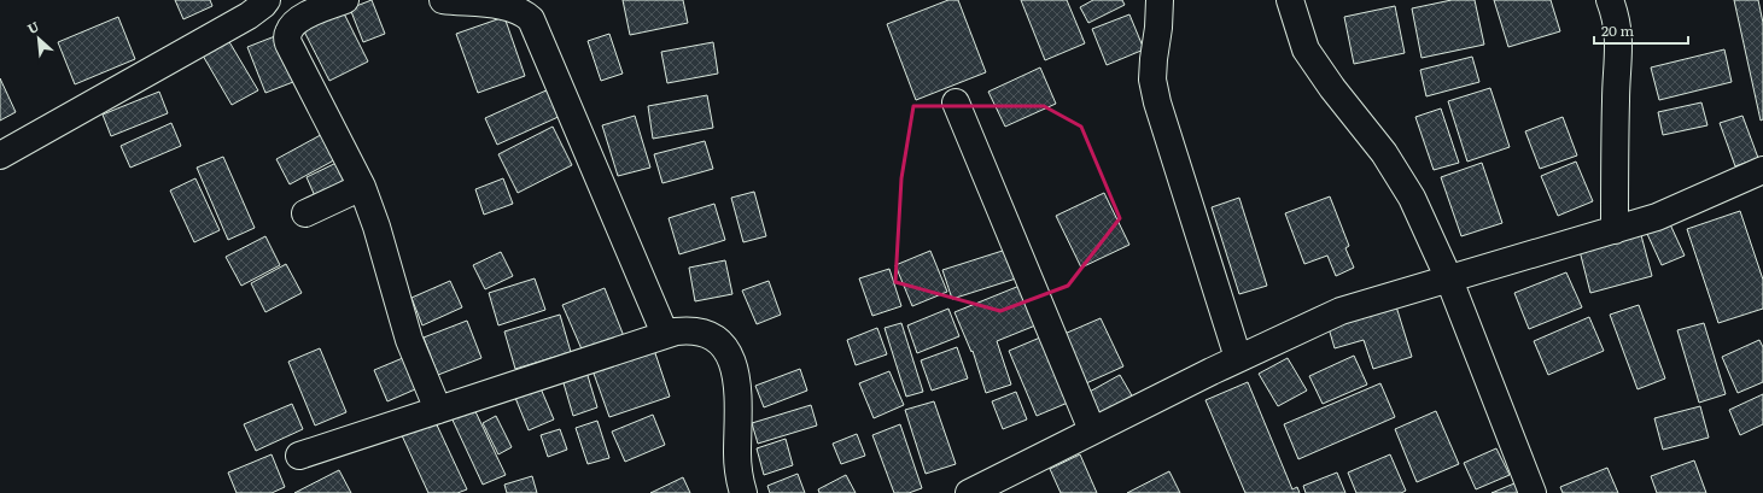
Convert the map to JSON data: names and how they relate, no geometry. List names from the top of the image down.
{
  "scale_bar": "20 m",
  "north": "top left"
}
